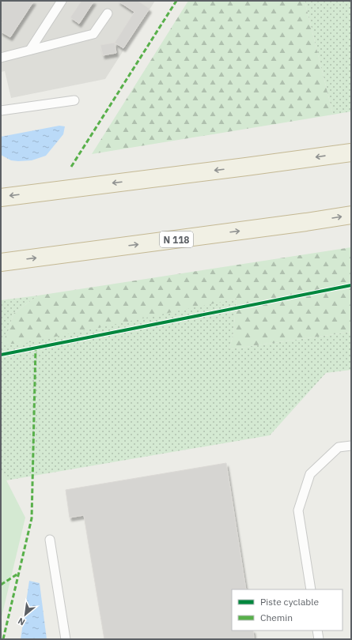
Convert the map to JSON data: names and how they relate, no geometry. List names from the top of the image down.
{
  "streets": {
    "highway": ["N 118"]
  },
  "legend": ["Piste cyclable", "Chemin"],
  "north": "bottom left"
}
